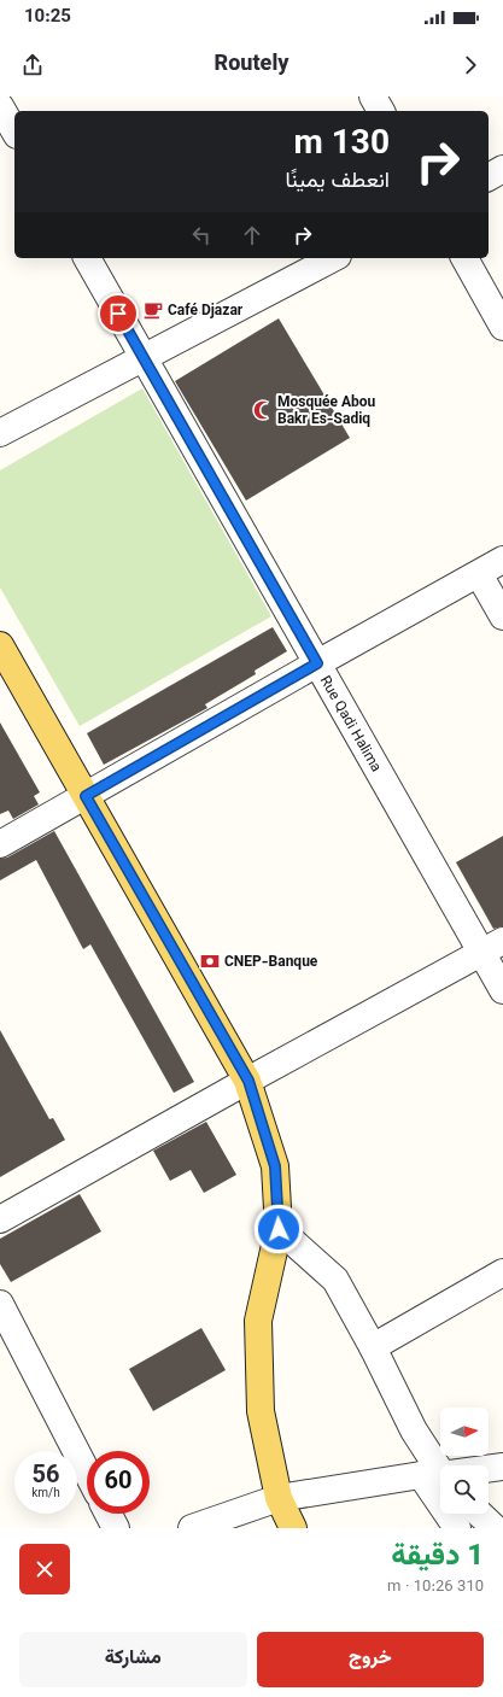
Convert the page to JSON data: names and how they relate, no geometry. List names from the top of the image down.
{
  "streets": {
    "street": ["Rue Qadi Halima"]
  },
  "places": {
    "cafe": ["Café Djazar"],
    "mosque": ["Mosquée Abou Bakr Es-Sadiq"],
    "bank": ["CNEP-Banque"]
  },
  "north": "right",
  "page": {
    "status": "10:25",
    "header": "Routely",
    "turn": ["130 m", "انعطف يمينًا"],
    "speed": "56 km/h",
    "limit": "60",
    "heading": ["1 دقيقة", "310 m · 10:26"],
    "buttons": ["خروج", "مشاركة"]
  }
}
